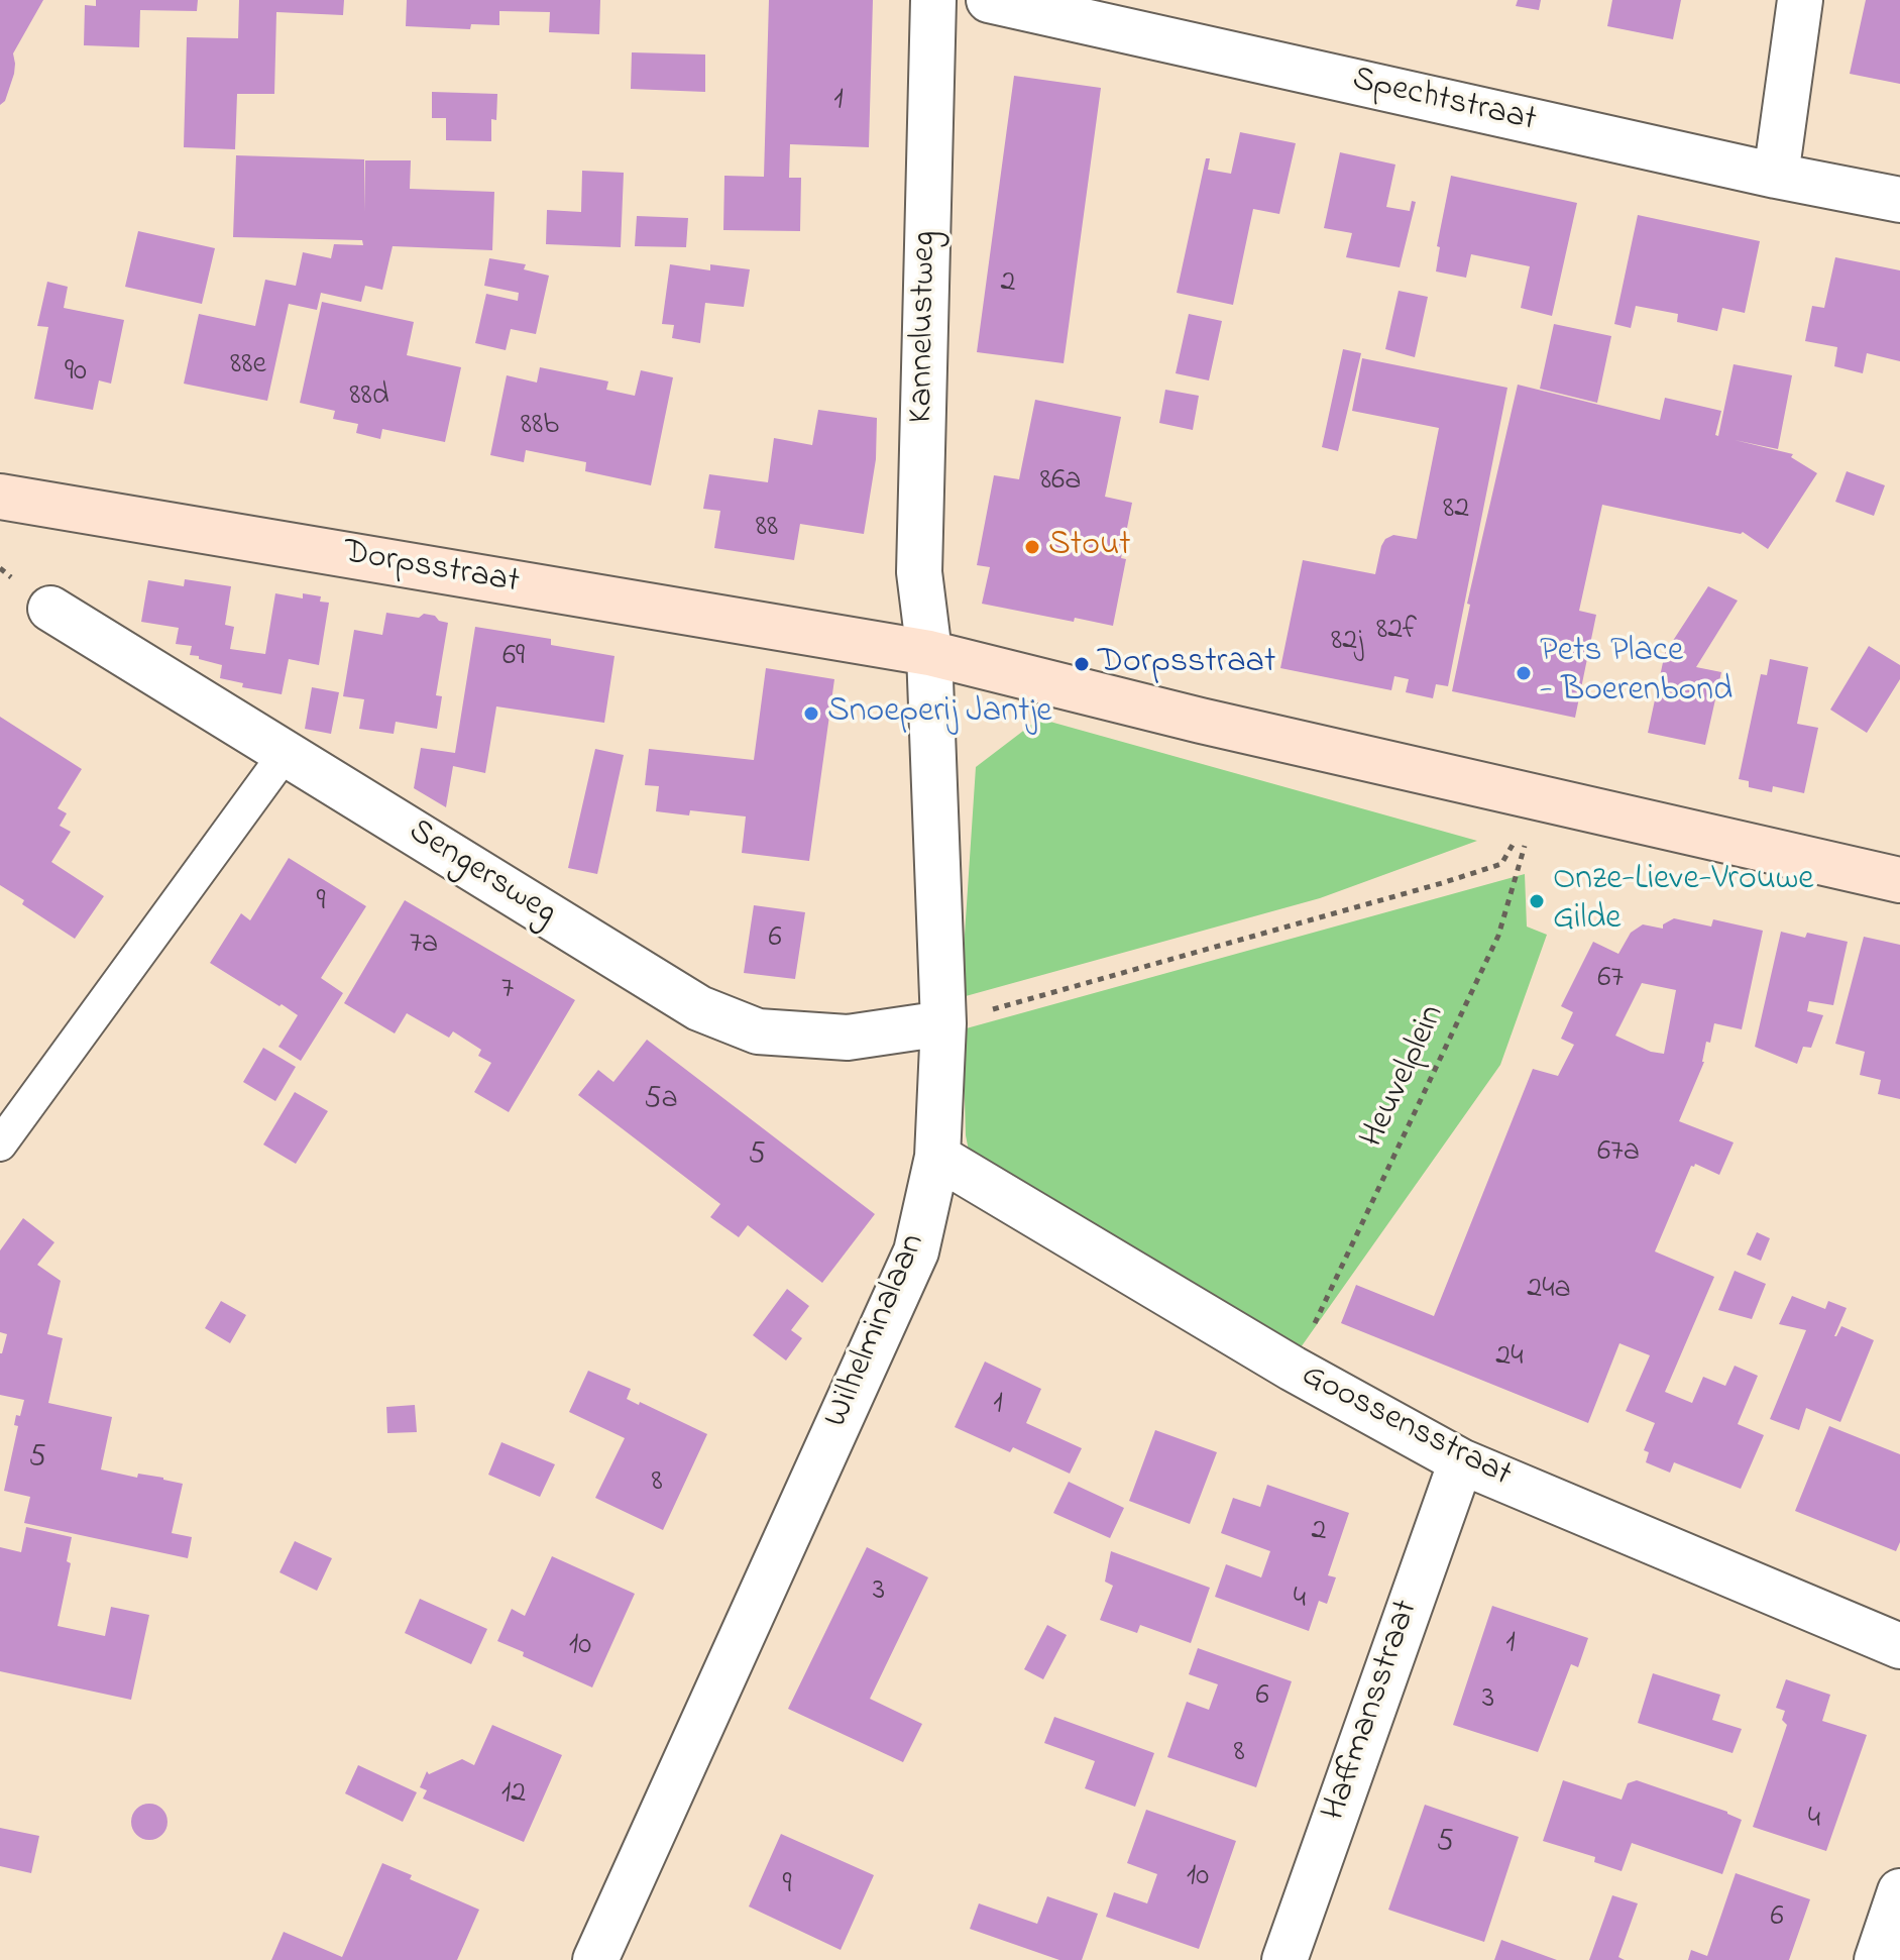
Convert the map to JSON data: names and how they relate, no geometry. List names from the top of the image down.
{
  "streets": {
    "street": [
      "Spechtstraat",
      "Kannelustweg",
      "Dorpsstraat",
      "Sengersweg",
      "Wilhelminalaan",
      "Goossensstraat",
      "Haffmansstraat"
    ],
    "path": ["Heuvelplein"]
  },
  "crossings": [
    ["Kannelustweg", "Dorpsstraat"],
    ["Kannelustweg", "Wilhelminalaan"],
    ["Dorpsstraat", "Heuvelplein"],
    ["Dorpsstraat", "Wilhelminalaan"],
    ["Sengersweg", "Wilhelminalaan"],
    ["Heuvelplein", "Goossensstraat"],
    ["Wilhelminalaan", "Goossensstraat"],
    ["Goossensstraat", "Haffmansstraat"]
  ],
  "places": [
    "Stout",
    "Dorpsstraat",
    "Pets Place - Boerenbond",
    "Snoeperij Jantje",
    "Onze-Lieve-Vrouwe Gilde"
  ],
  "house_numbers": [
    "1",
    "2",
    "88e",
    "90",
    "88d",
    "88b",
    "86a",
    "82",
    "88",
    "82f",
    "82j",
    "69",
    "9",
    "6",
    "7a",
    "67",
    "7",
    "5a",
    "67a",
    "5",
    "24a",
    "24",
    "1",
    "5",
    "8",
    "2",
    "3",
    "4",
    "1",
    "10",
    "6",
    "3",
    "8",
    "12",
    "4",
    "5",
    "10",
    "9",
    "6"
  ]
}
